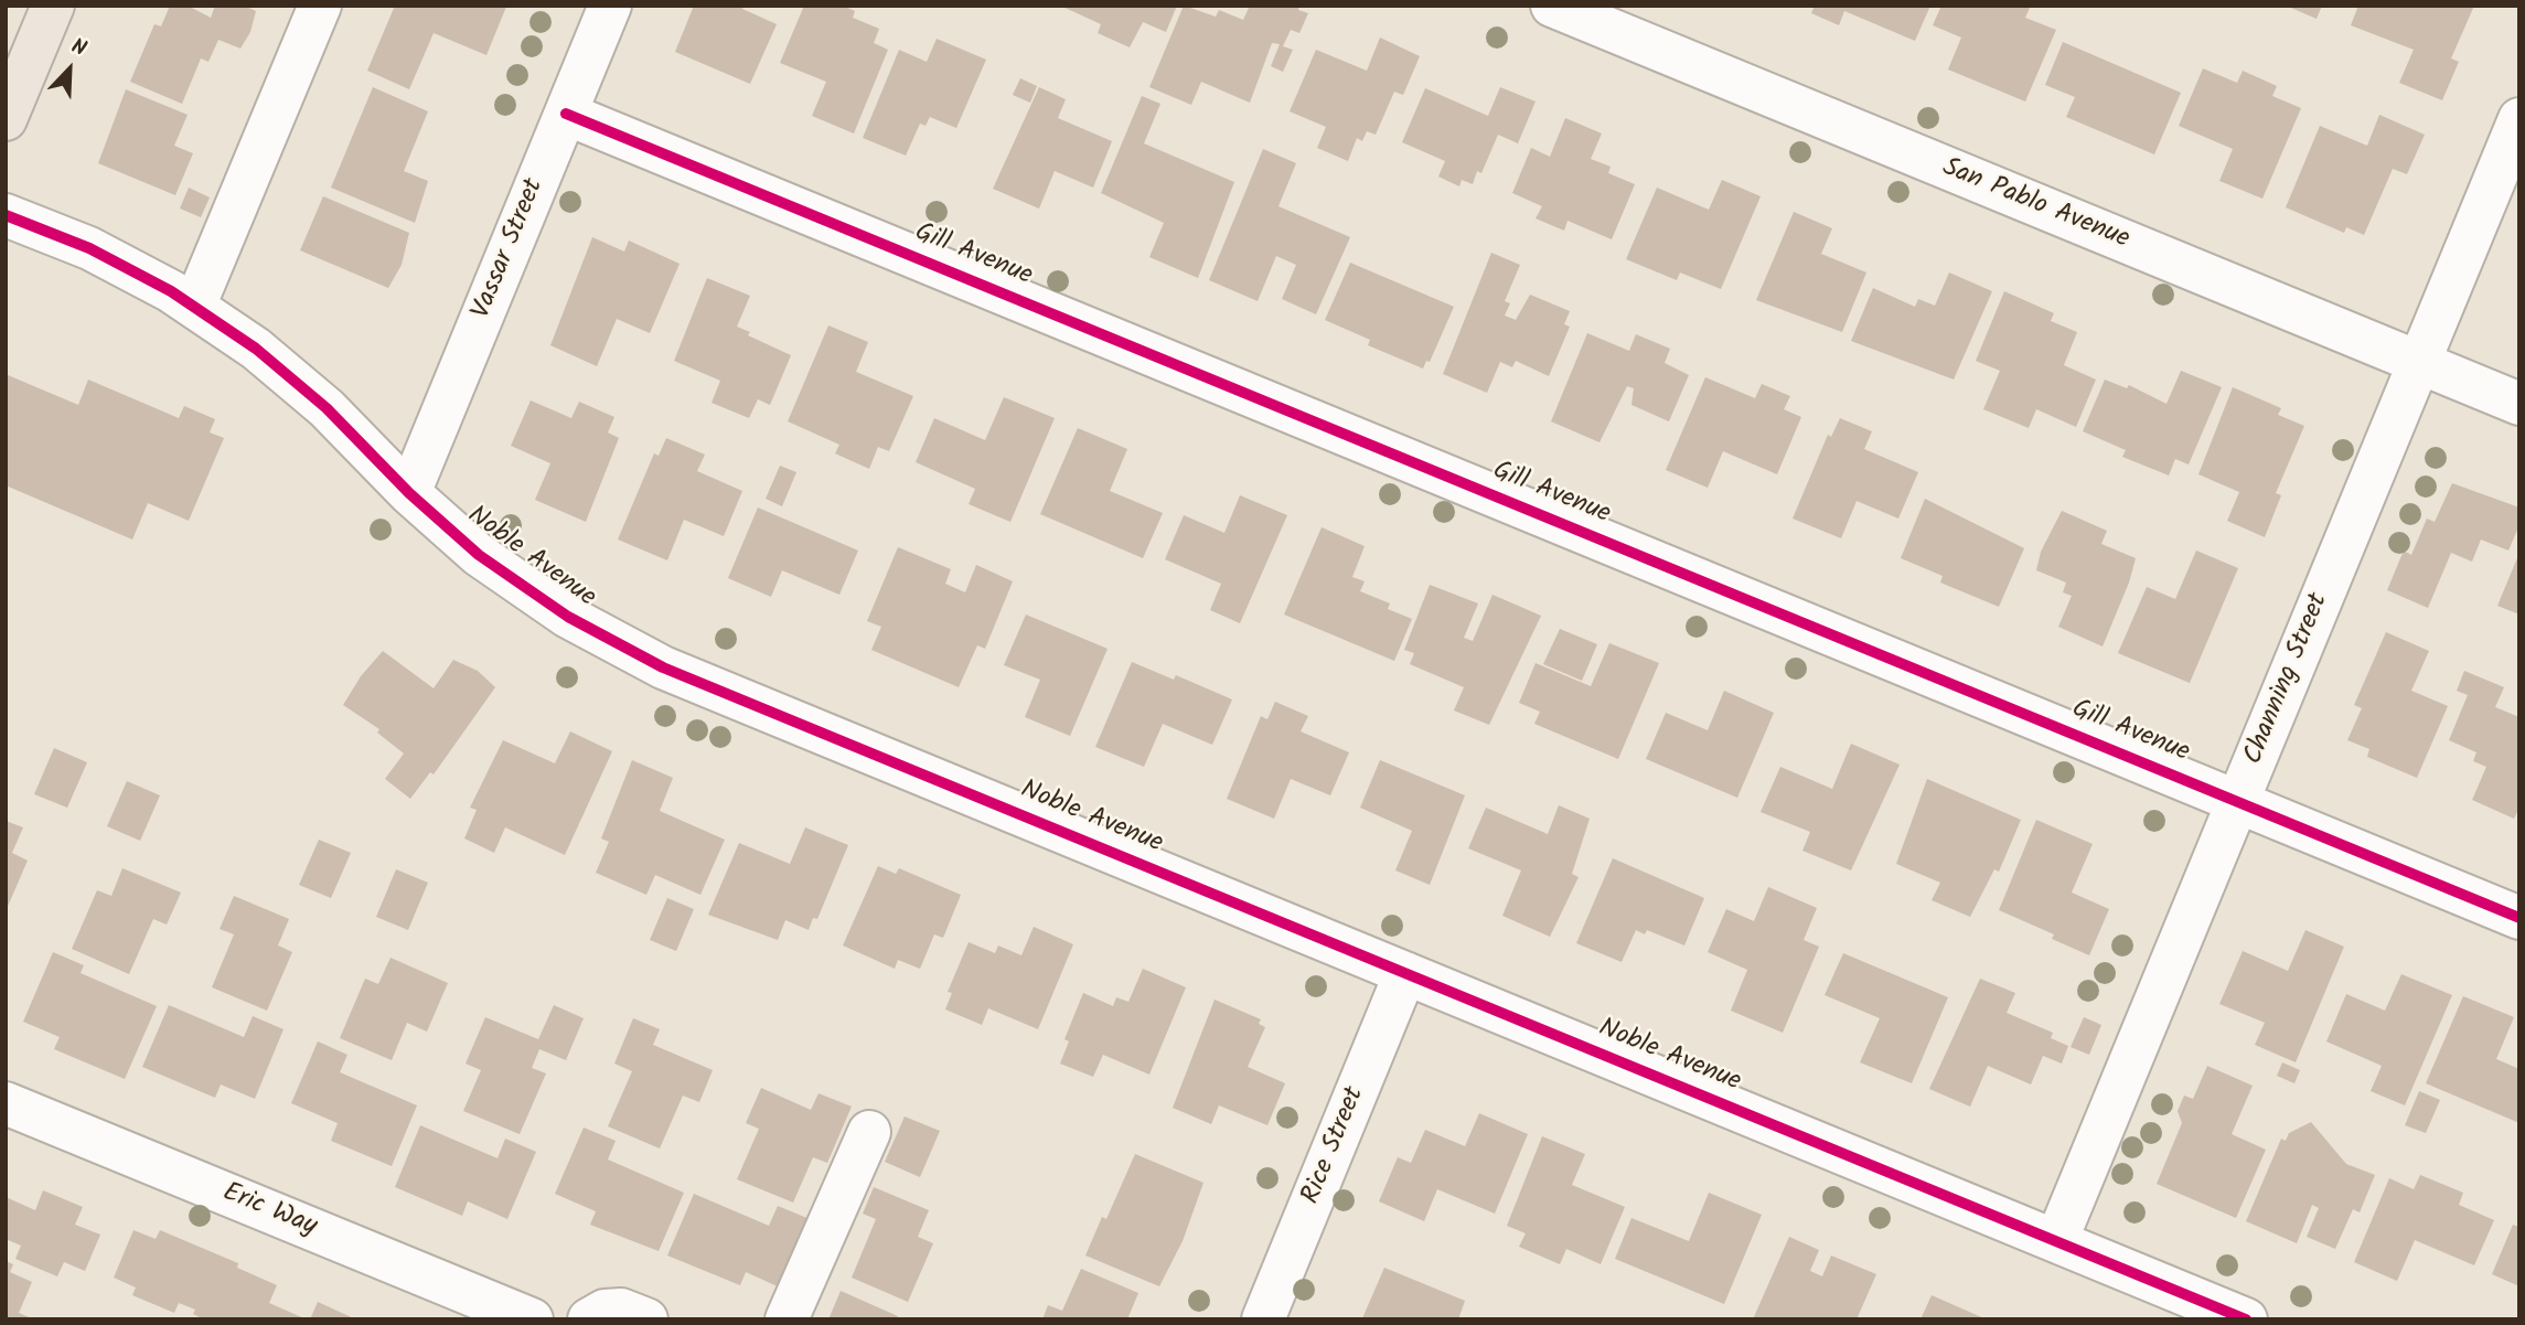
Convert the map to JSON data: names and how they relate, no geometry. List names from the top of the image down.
{
  "streets": {
    "street": [
      "San Pablo Avenue",
      "Vassar Street",
      "Gill Avenue",
      "Noble Avenue",
      "Channing Street",
      "Rice Street",
      "Eric Way"
    ]
  },
  "crossings": [
    ["San Pablo Avenue", "Channing Street"],
    ["Vassar Street", "Gill Avenue"],
    ["Vassar Street", "Noble Avenue"],
    ["Gill Avenue", "Channing Street"],
    ["Noble Avenue", "Channing Street"],
    ["Noble Avenue", "Rice Street"]
  ],
  "north": "top right"
}
